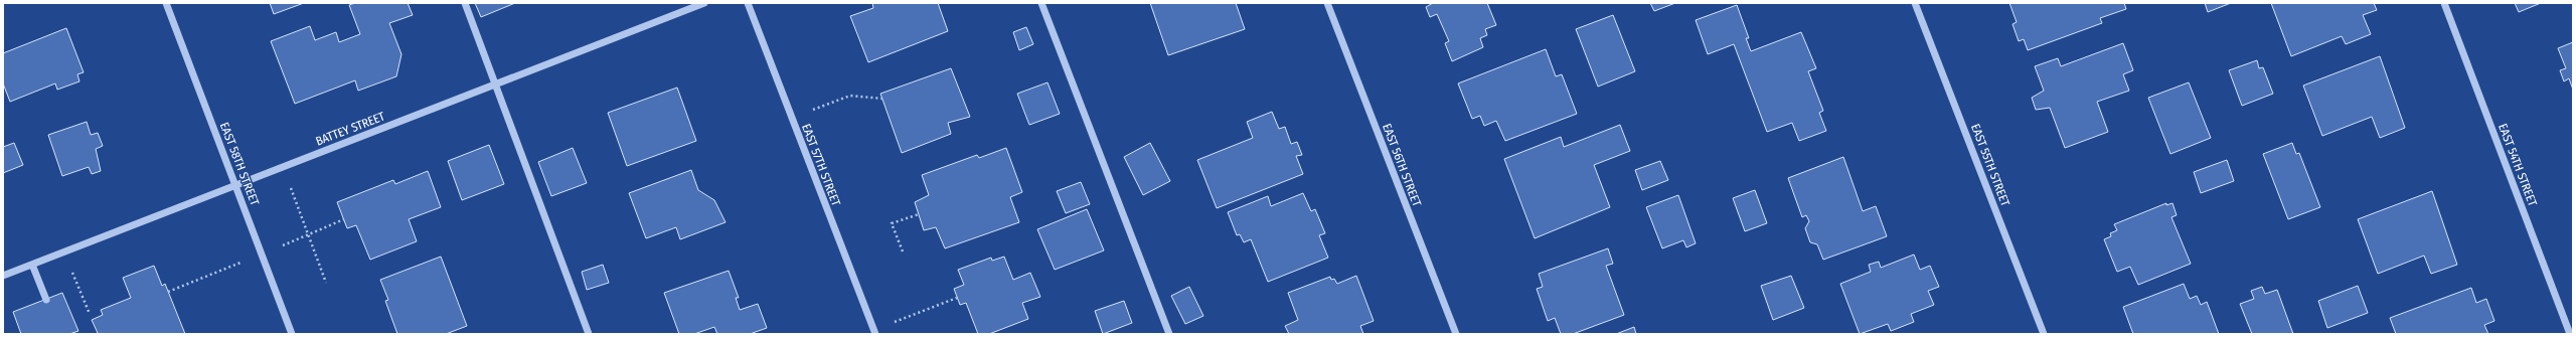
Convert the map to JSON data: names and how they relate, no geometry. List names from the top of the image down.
{
  "streets": {
    "street": [
      "BATTEY STREET",
      "EAST 58TH STREET",
      "EAST 57TH STREET",
      "EAST 56TH STREET",
      "EAST 55TH STREET",
      "EAST 54TH STREET"
    ]
  },
  "crossings": [
    ["BATTEY STREET", "EAST 58TH STREET"]
  ]
}
